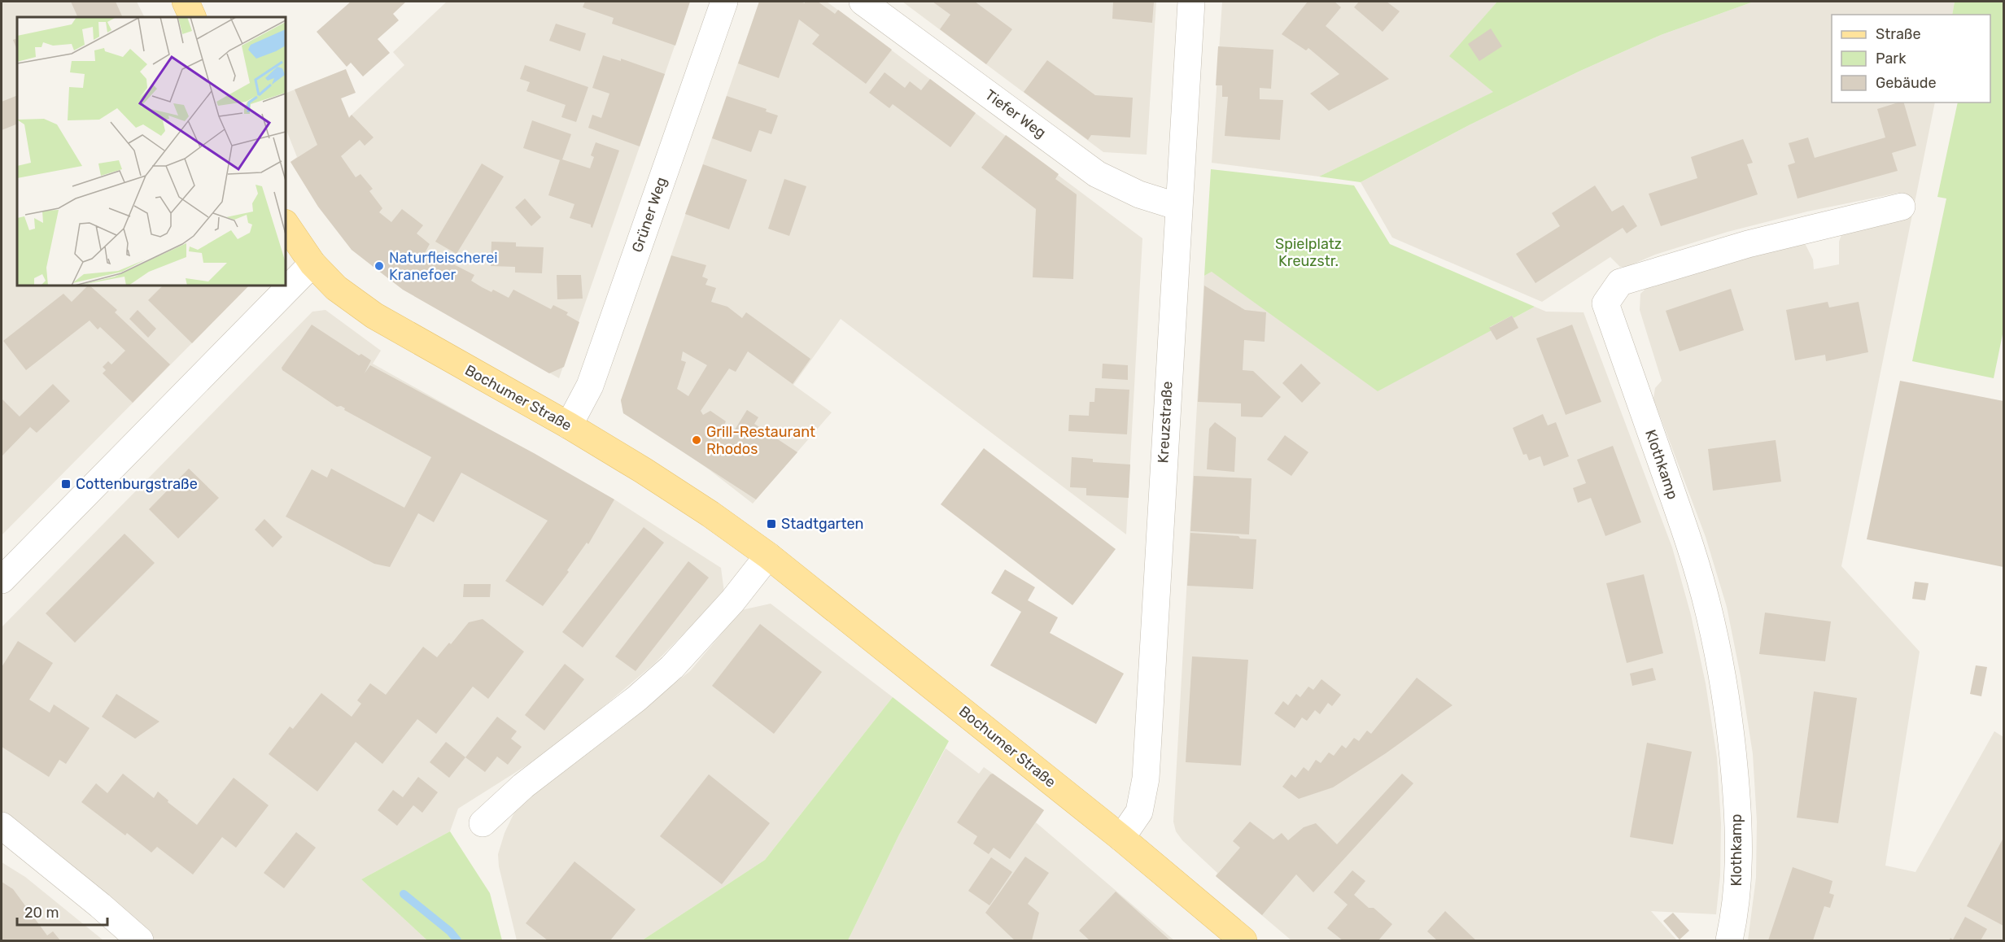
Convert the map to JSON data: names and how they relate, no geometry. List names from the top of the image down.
{
  "streets": {
    "main road": ["Bochumer Straße"],
    "street": [
      "Tiefer Weg",
      "Grüner Weg",
      "Kreuzstraße",
      "Klothkamp"
    ]
  },
  "crossings": [
    ["Tiefer Weg", "Kreuzstraße"],
    ["Grüner Weg", "Bochumer Straße"],
    ["Bochumer Straße", "Kreuzstraße"]
  ],
  "parks": ["Spielplatz Kreuzstr."],
  "places": {
    "other": ["Naturfleischerei Kranefoer", "Grill-Restaurant Rhodos"],
    "transit": ["Cottenburgstraße", "Stadtgarten"]
  },
  "legend": ["Straße", "Park", "Gebäude"],
  "scale_bar": "20 m"
}
